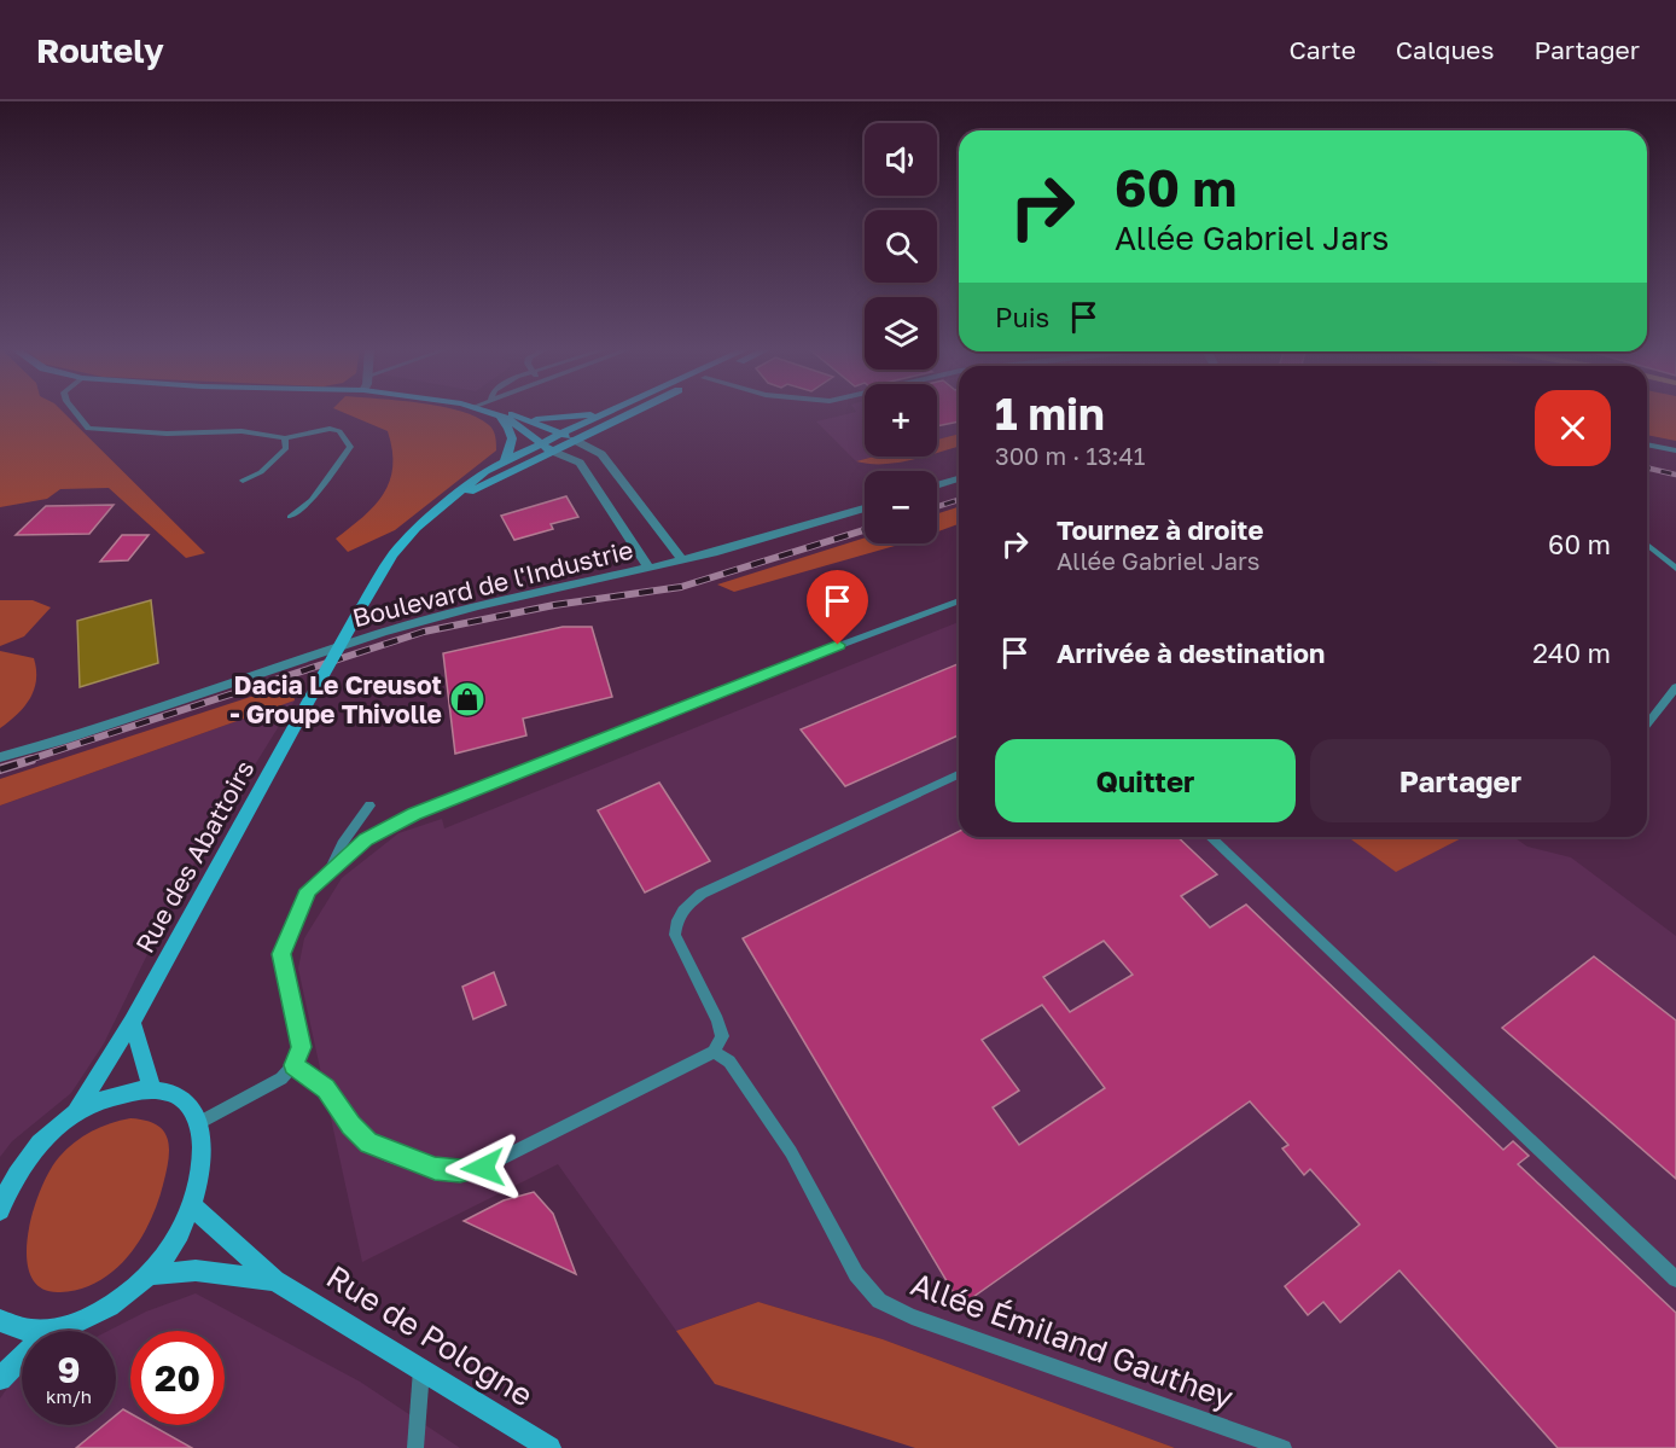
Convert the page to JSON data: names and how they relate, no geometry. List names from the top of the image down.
{
  "streets": {
    "street": ["Boulevard de l'Industrie", "Rue des Abattoirs", "Rue de Pologne"],
    "lane": ["Allée Émiland Gauthey"]
  },
  "places": {
    "shop": ["Dacia Le Creusot - Groupe Thivolle"]
  },
  "page": {
    "header": "Routely",
    "nav": ["Carte", "Calques", "Partager"],
    "map_buttons": ["+", "−"],
    "turn": ["60 m", "Allée Gabriel Jars"],
    "then": "Puis",
    "heading": ["1 min", "300 m · 13:41"],
    "list": [
      {
        "name": "Tournez à droite",
        "note": "Allée Gabriel Jars",
        "value": "60 m"
      },
      {
        "name": "Arrivée à destination",
        "value": "240 m"
      }
    ],
    "buttons": ["Quitter", "Partager"],
    "speed": "9 km/h",
    "limit": "20"
  }
}
